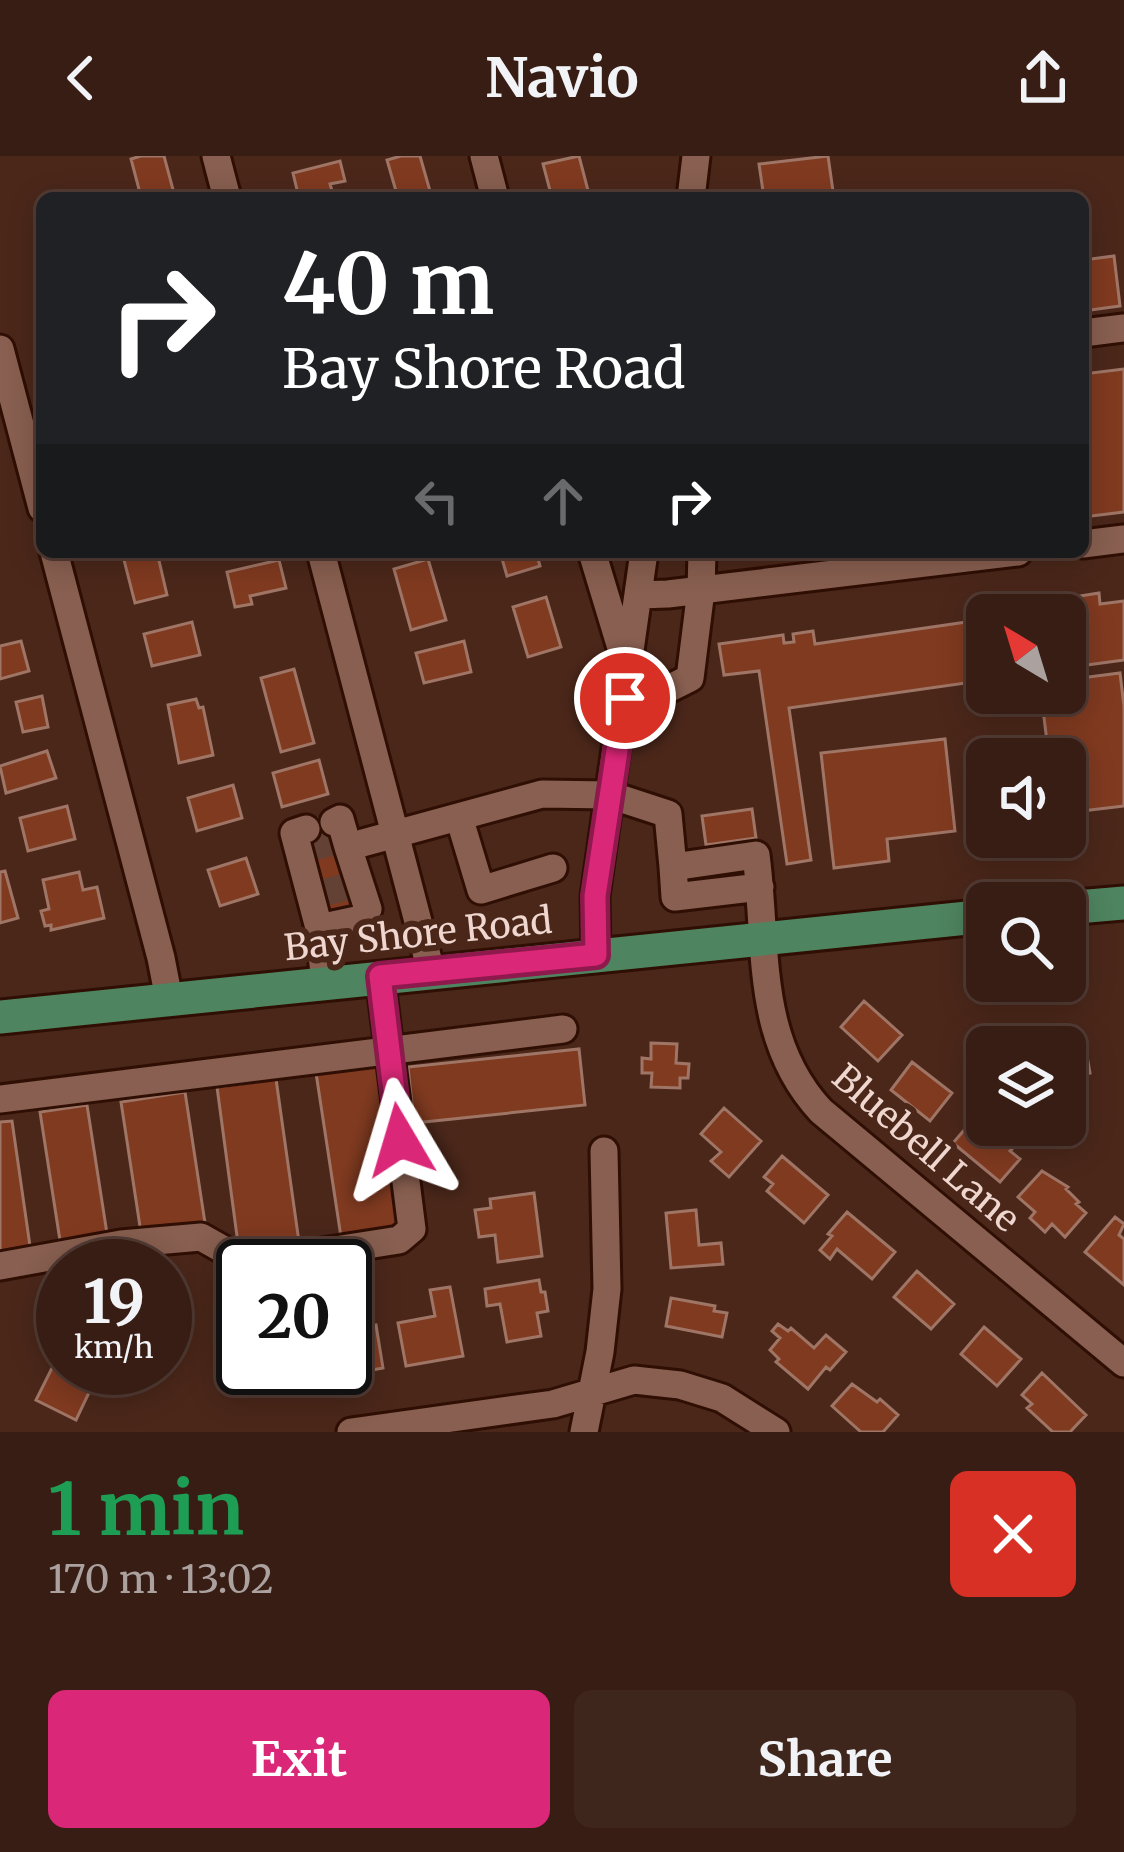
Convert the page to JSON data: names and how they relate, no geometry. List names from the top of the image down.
{
  "streets": {
    "main road": ["Bay Shore Road"],
    "street": ["Bluebell Lane"]
  },
  "crossings": [
    ["Bay Shore Road", "Bluebell Lane"]
  ],
  "north": "top left",
  "page": {
    "header": "Navio",
    "turn": ["40 m", "Bay Shore Road"],
    "speed": "19 km/h",
    "limit": "20",
    "heading": ["1 min", "170 m · 13:02"],
    "buttons": ["Exit", "Share"]
  }
}
